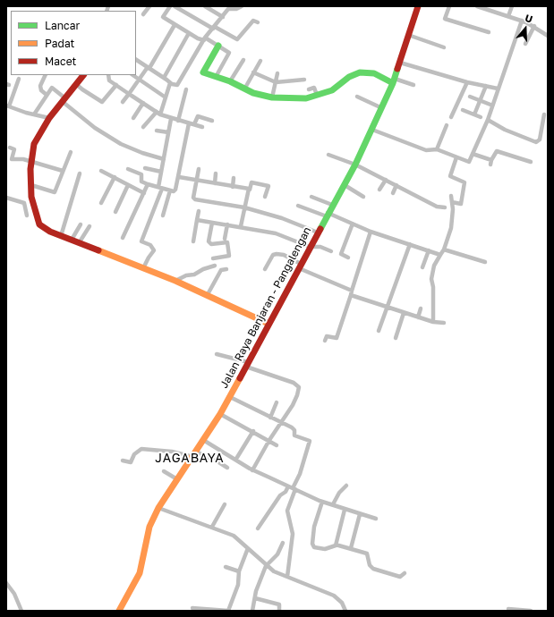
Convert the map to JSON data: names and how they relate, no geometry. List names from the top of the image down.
{
  "streets": {
    "main road": ["Jalan Raya Banjaran - Pangalengan"]
  },
  "districts": ["JAGABAYA"],
  "legend": ["Lancar", "Padat", "Macet"],
  "north": "top"
}
